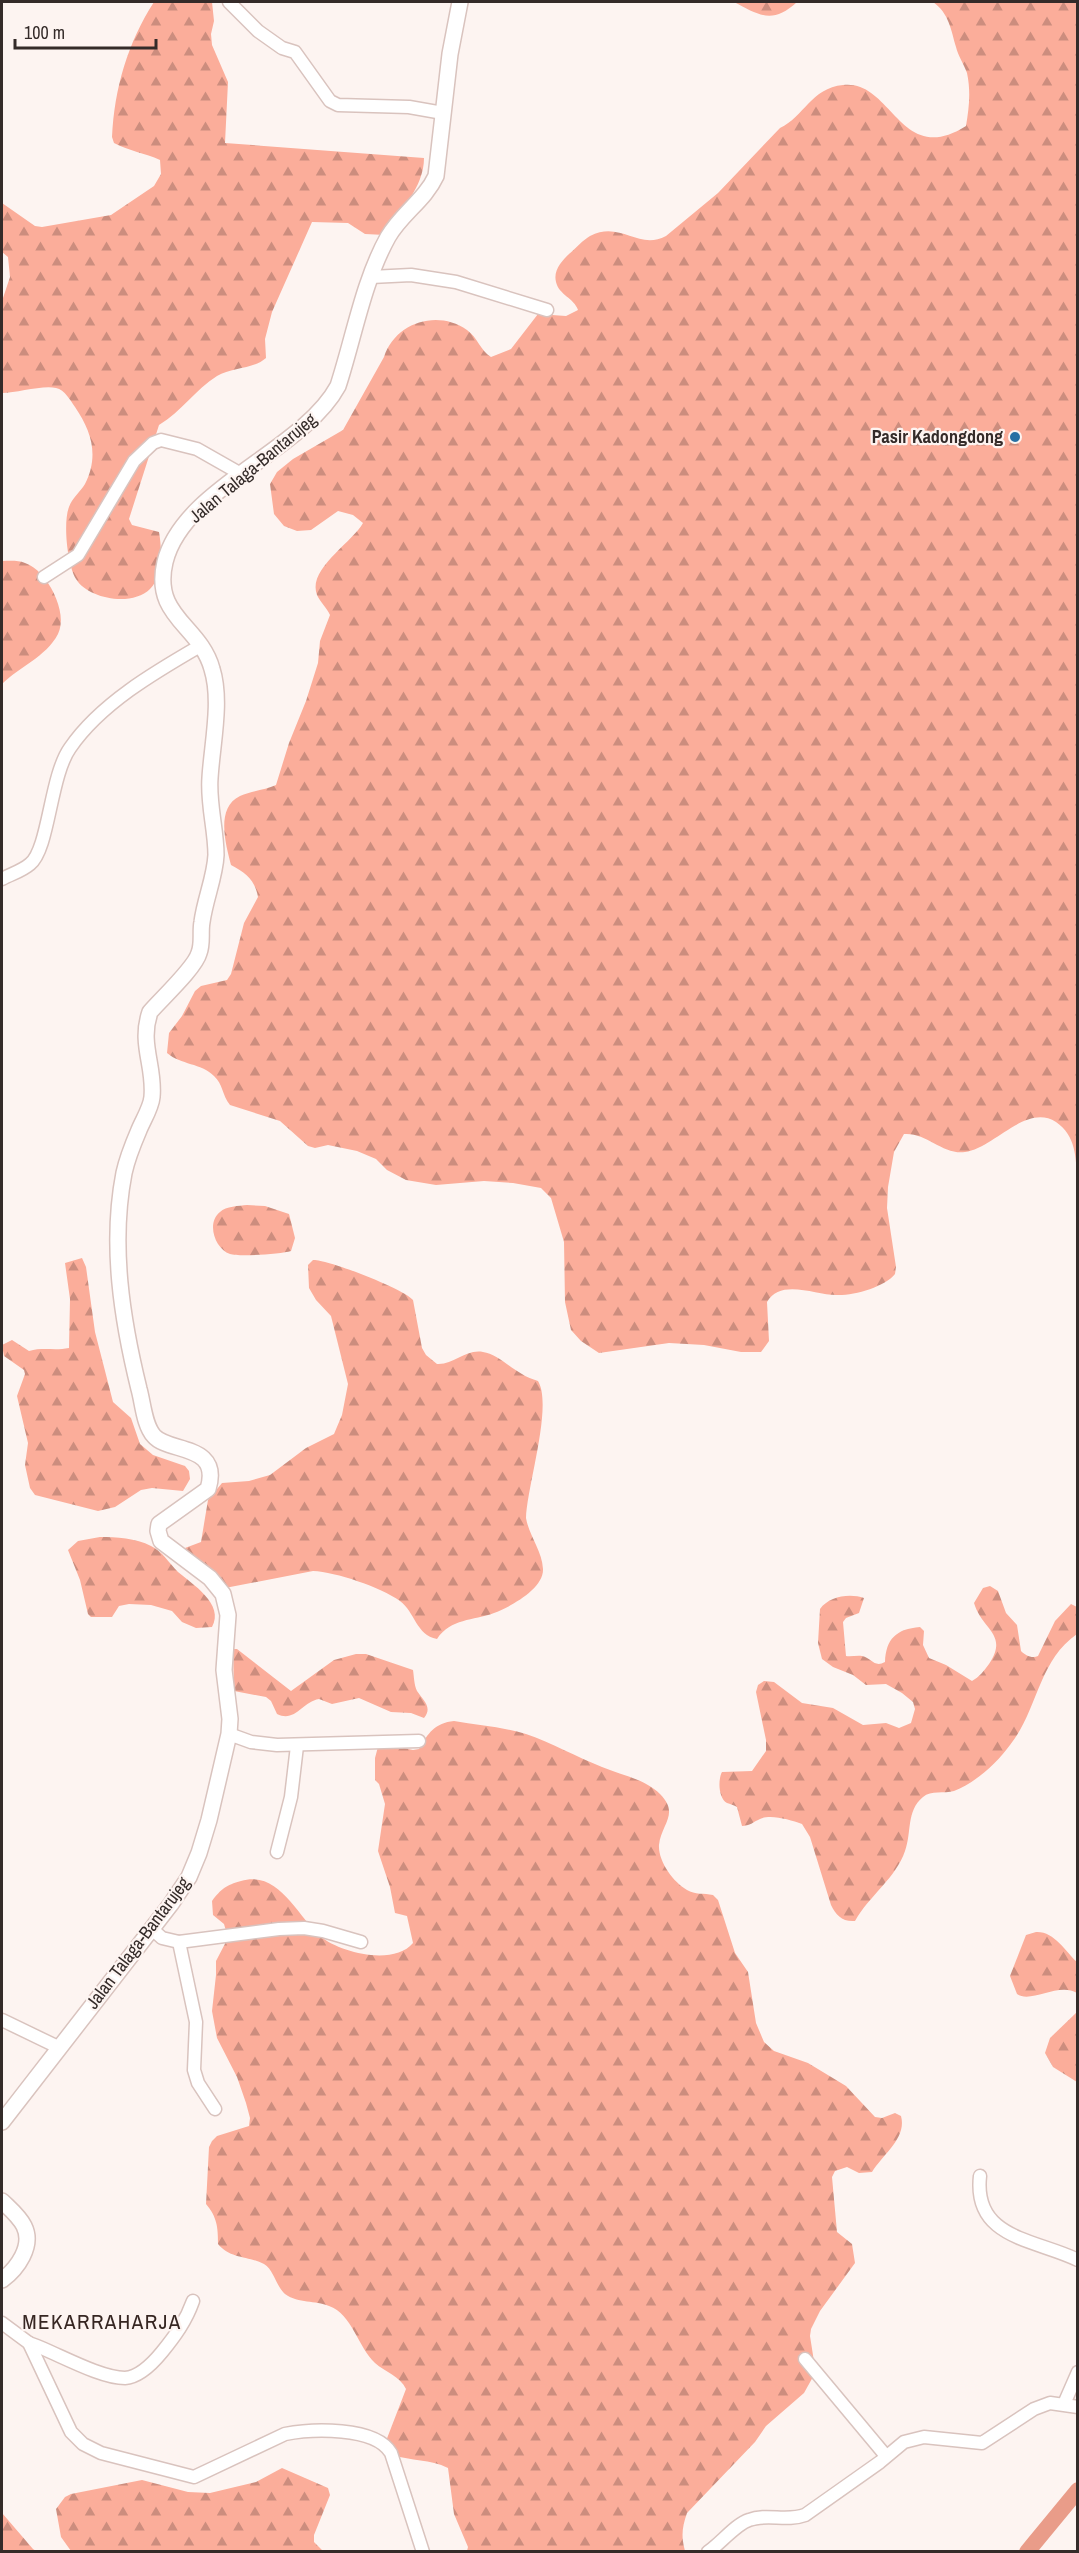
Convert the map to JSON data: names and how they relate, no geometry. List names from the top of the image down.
{
  "streets": {
    "main road": ["Jalan Talaga-Bantarujeg"]
  },
  "districts": ["MEKARRAHARJA"],
  "places": ["Pasir Kadongdong"],
  "scale_bar": "100 m"
}
